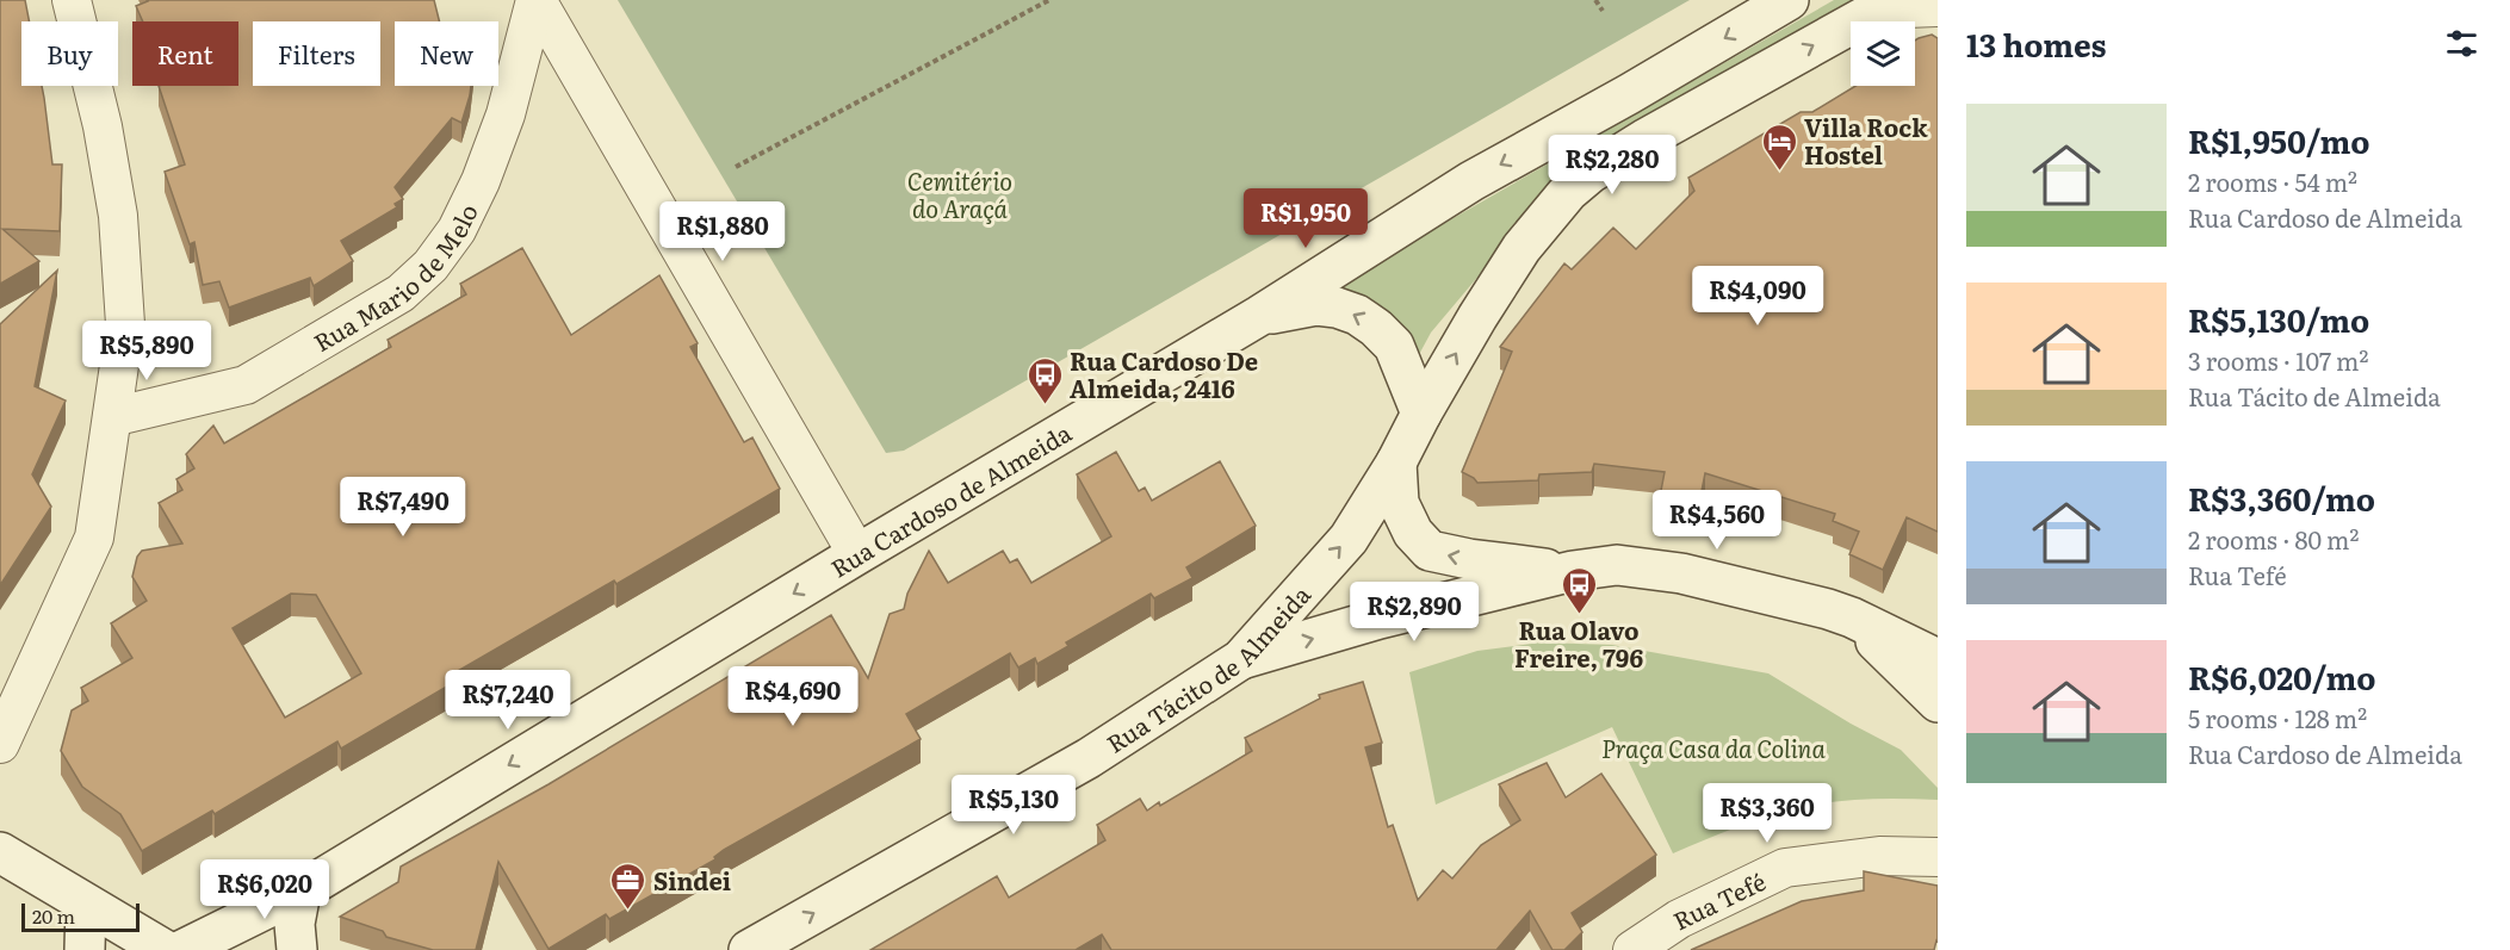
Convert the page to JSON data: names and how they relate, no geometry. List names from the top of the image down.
{
  "streets": {
    "main road": ["Rua Cardoso de Almeida", "Rua Tácito de Almeida"],
    "street": ["Rua Mario de Melo", "Rua Tefé"]
  },
  "parks": ["Cemitério do Araçá", "Praça Casa da Colina"],
  "places": {
    "hotel": ["Villa Rock Hostel"],
    "bus stop": ["Rua Cardoso De Almeida, 2416", "Rua Olavo Freire, 796"],
    "office": ["Sindei"]
  },
  "scale_bar": "20 m",
  "page": {
    "heading": "13 homes",
    "chip": [
      "Buy",
      "Rent",
      "Filters",
      "New"
    ],
    "list": [
      {
        "name": "R$1,950/mo",
        "note": "2 rooms · 54 m² · Rua Cardoso de Almeida"
      },
      {
        "name": "R$5,130/mo",
        "note": "3 rooms · 107 m² · Rua Tácito de Almeida"
      },
      {
        "name": "R$3,360/mo",
        "note": "2 rooms · 80 m² · Rua Tefé"
      },
      {
        "name": "R$6,020/mo",
        "note": "5 rooms · 128 m² · Rua Cardoso de Almeida"
      }
    ],
    "price": [
      "R$2,280",
      "R$1,950",
      "R$1,880",
      "R$4,090",
      "R$5,890",
      "R$7,490",
      "R$4,560",
      "R$2,890",
      "R$4,690",
      "R$7,240",
      "R$5,130",
      "R$3,360",
      "R$6,020"
    ],
    "scale": "20 m"
  }
}
